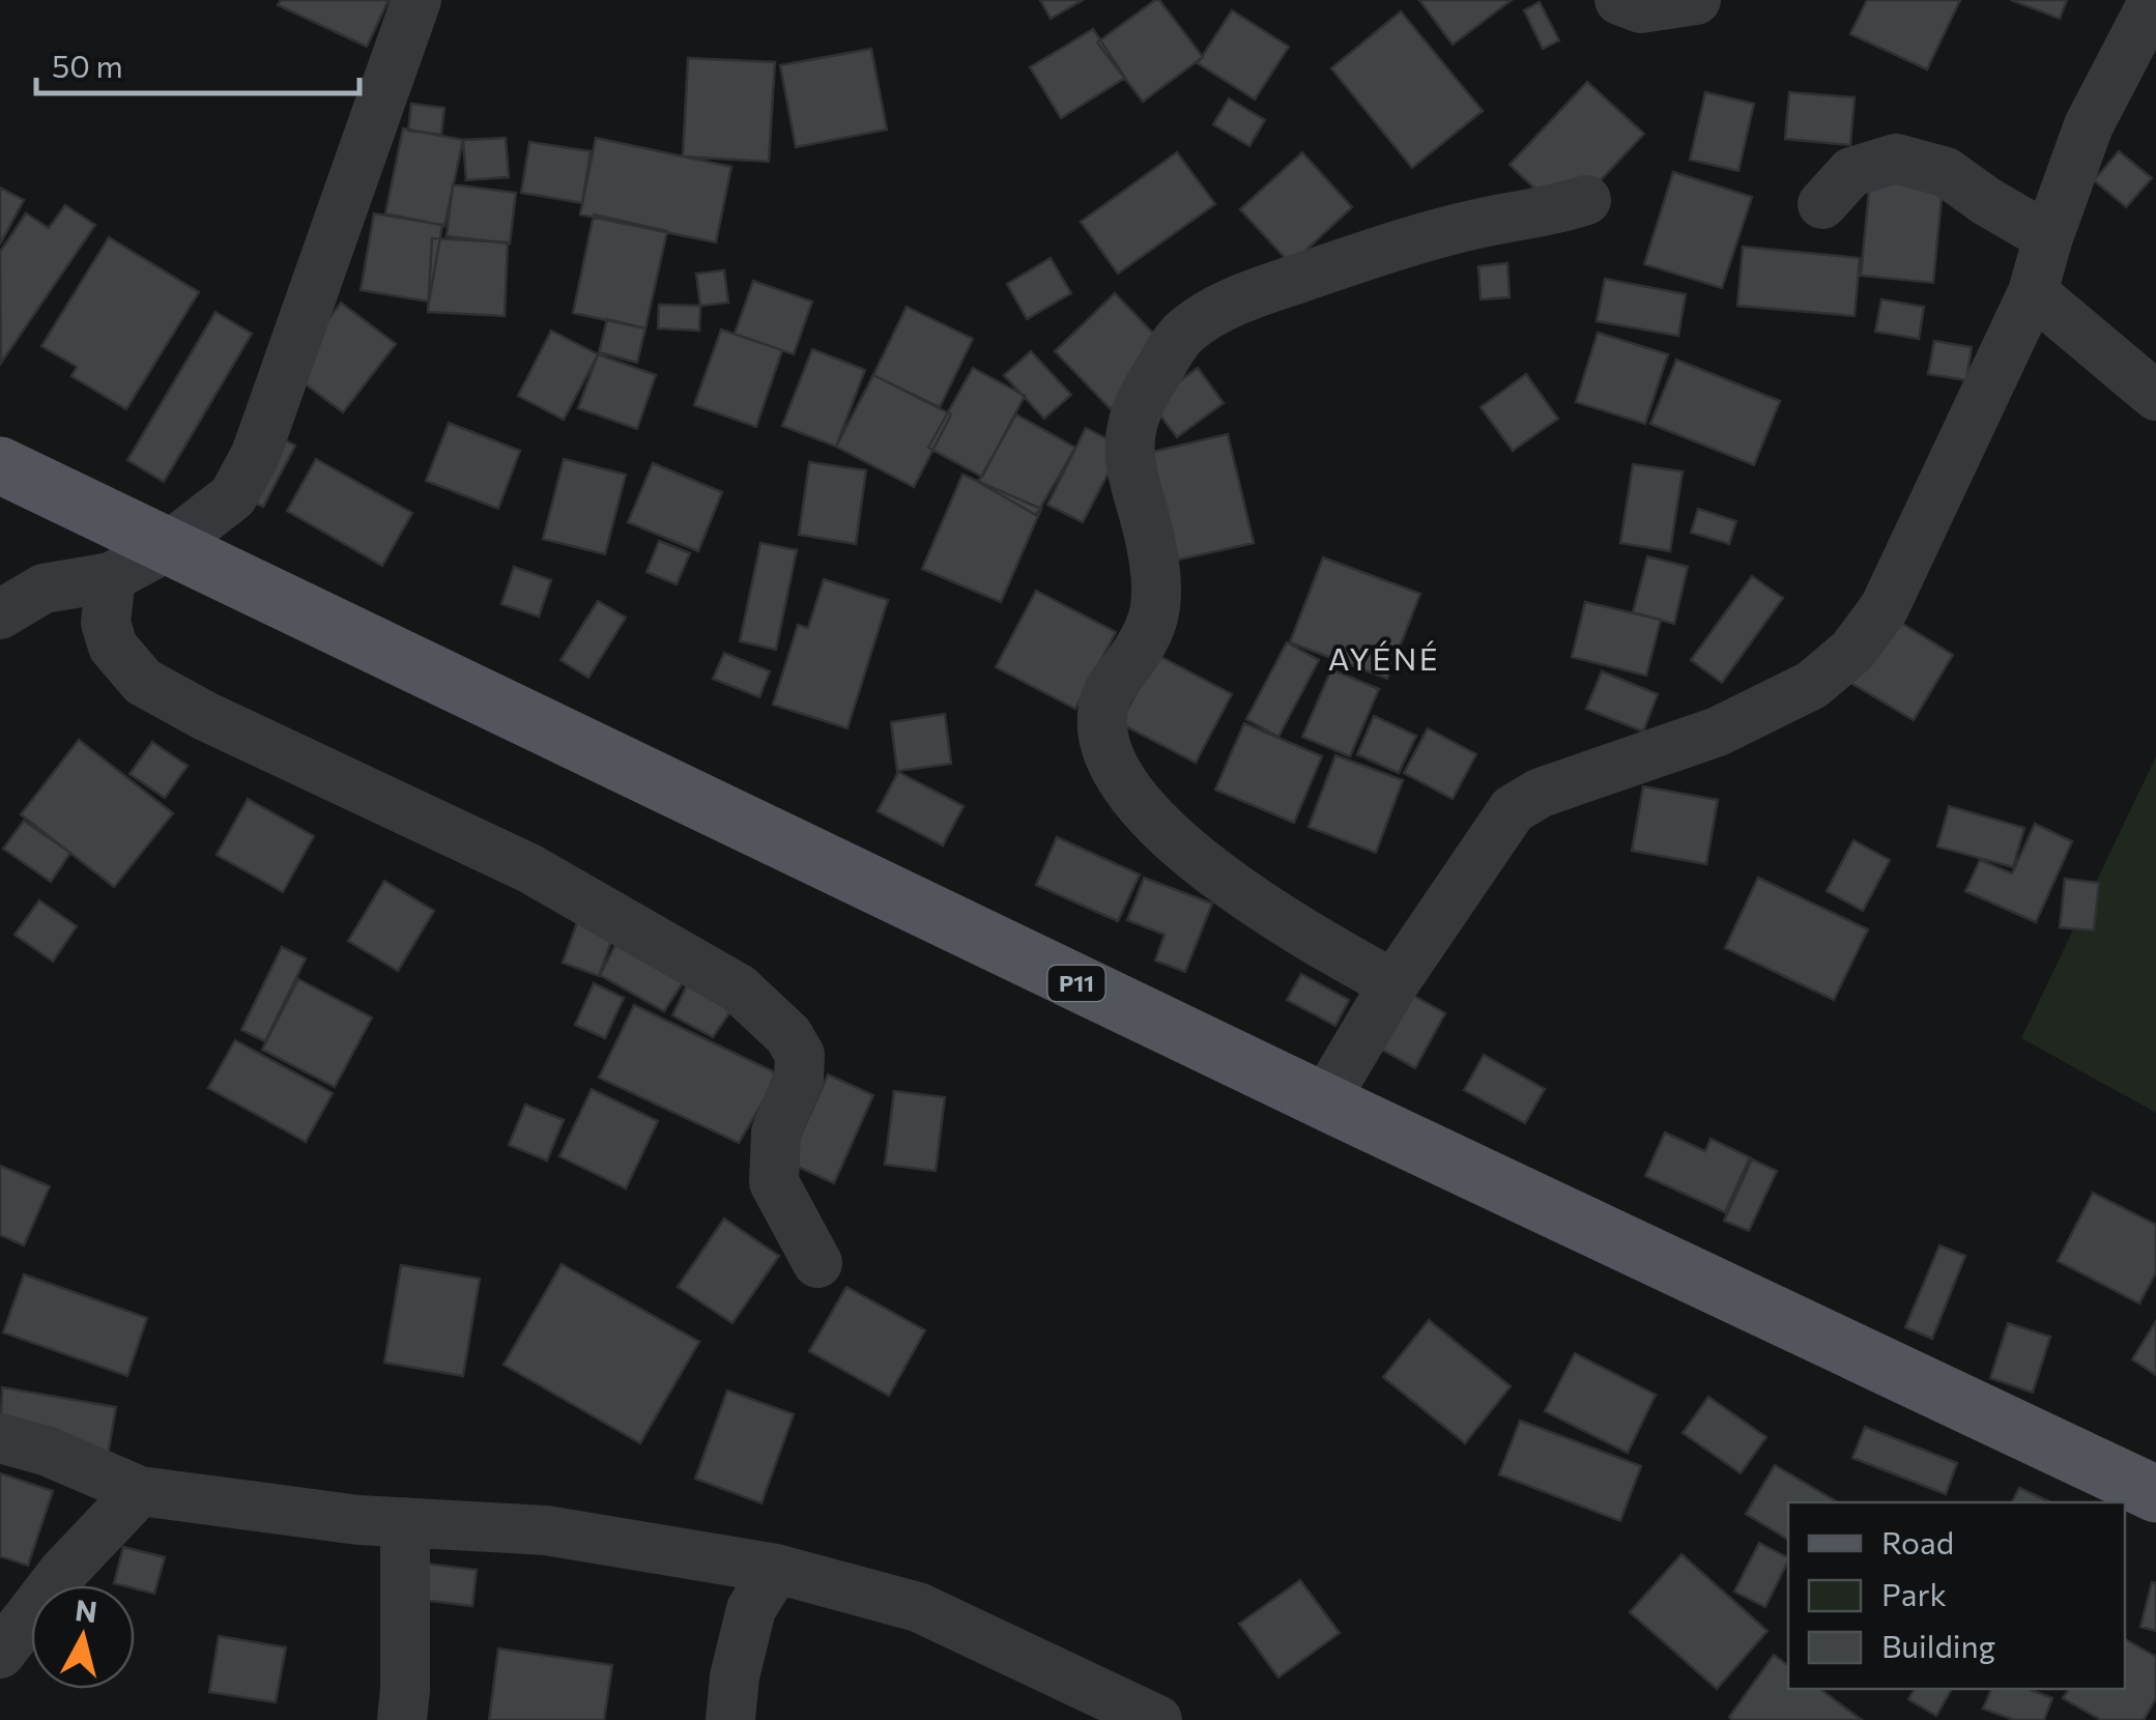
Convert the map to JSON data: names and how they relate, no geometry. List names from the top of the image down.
{
  "streets": {
    "main road": ["P11"]
  },
  "districts": ["AYÉNÉ"],
  "legend": ["Road", "Park", "Building"],
  "scale_bar": "50 m",
  "north": "top"
}
